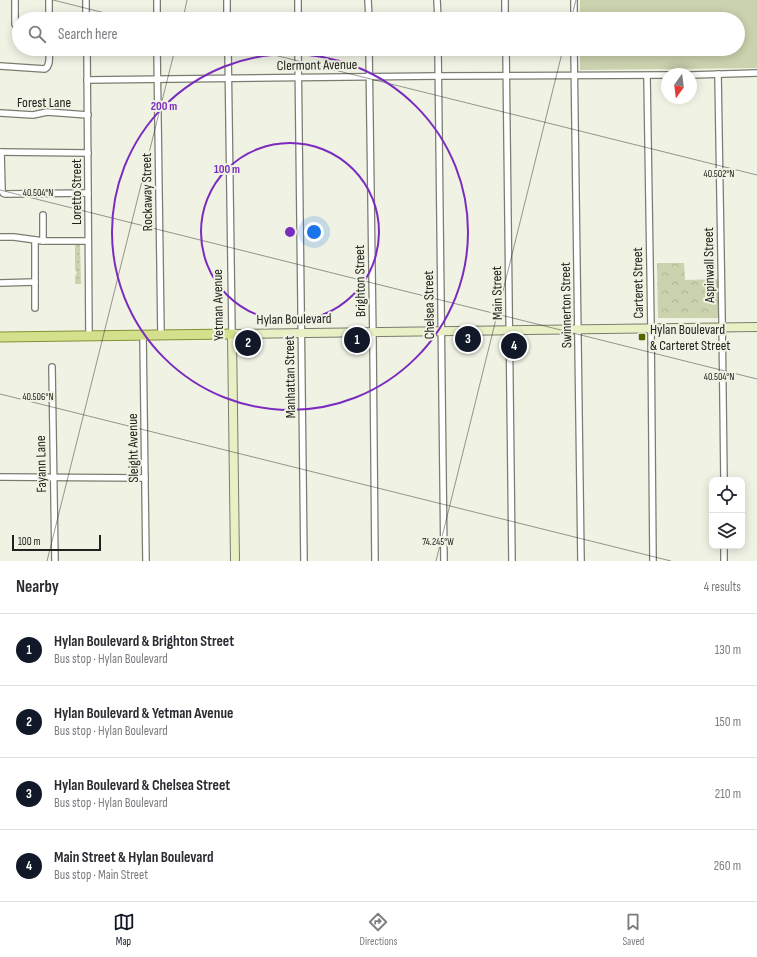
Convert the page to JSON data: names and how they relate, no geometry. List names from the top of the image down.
{
  "streets": {
    "main road": ["Hylan Boulevard"],
    "street": [
      "Clermont Avenue",
      "Forest Lane",
      "Loretto Street",
      "Rockaway Street",
      "Aspinwall Street",
      "Brighton Street",
      "Carteret Street",
      "Main Street",
      "Yetman Avenue",
      "Chelsea Street",
      "Swinnerton Street",
      "Manhattan Street",
      "Sleight Avenue",
      "Fayann Lane"
    ]
  },
  "crossings": [
    ["Clermont Avenue", "Loretto Street"],
    ["Clermont Avenue", "Rockaway Street"],
    ["Clermont Avenue", "Brighton Street"],
    ["Clermont Avenue", "Carteret Street"],
    ["Clermont Avenue", "Main Street"],
    ["Clermont Avenue", "Yetman Avenue"],
    ["Clermont Avenue", "Chelsea Street"],
    ["Clermont Avenue", "Swinnerton Street"],
    ["Clermont Avenue", "Manhattan Street"],
    ["Forest Lane", "Loretto Street"],
    ["Loretto Street", "Hylan Boulevard"],
    ["Rockaway Street", "Hylan Boulevard"],
    ["Aspinwall Street", "Hylan Boulevard"],
    ["Brighton Street", "Hylan Boulevard"],
    ["Carteret Street", "Hylan Boulevard"],
    ["Main Street", "Hylan Boulevard"],
    ["Yetman Avenue", "Hylan Boulevard"],
    ["Chelsea Street", "Hylan Boulevard"],
    ["Swinnerton Street", "Hylan Boulevard"],
    ["Hylan Boulevard", "Manhattan Street"],
    ["Hylan Boulevard", "Sleight Avenue"]
  ],
  "places": {
    "transit": ["Hylan Boulevard & Carteret Street"]
  },
  "scale_bar": "100 m",
  "north": "bottom",
  "page": {
    "search": "Search here",
    "pins": [
      "3",
      "1",
      "2",
      "4"
    ],
    "scale": "100 m",
    "heading": ["Nearby", "4 results"],
    "list": [
      {
        "mark": "1",
        "name": "Hylan Boulevard & Brighton Street",
        "note": "Bus stop · Hylan Boulevard",
        "value": "130 m"
      },
      {
        "mark": "2",
        "name": "Hylan Boulevard & Yetman Avenue",
        "note": "Bus stop · Hylan Boulevard",
        "value": "150 m"
      },
      {
        "mark": "3",
        "name": "Hylan Boulevard & Chelsea Street",
        "note": "Bus stop · Hylan Boulevard",
        "value": "210 m"
      },
      {
        "mark": "4",
        "name": "Main Street & Hylan Boulevard",
        "note": "Bus stop · Main Street",
        "value": "260 m"
      }
    ],
    "nav": ["Map", "Directions", "Saved"]
  },
  "coordinates": [
    "40.502°N",
    "40.504°N",
    "40.506°N",
    "74.245°W"
  ],
  "rings": ["200 m", "100 m"]
}
